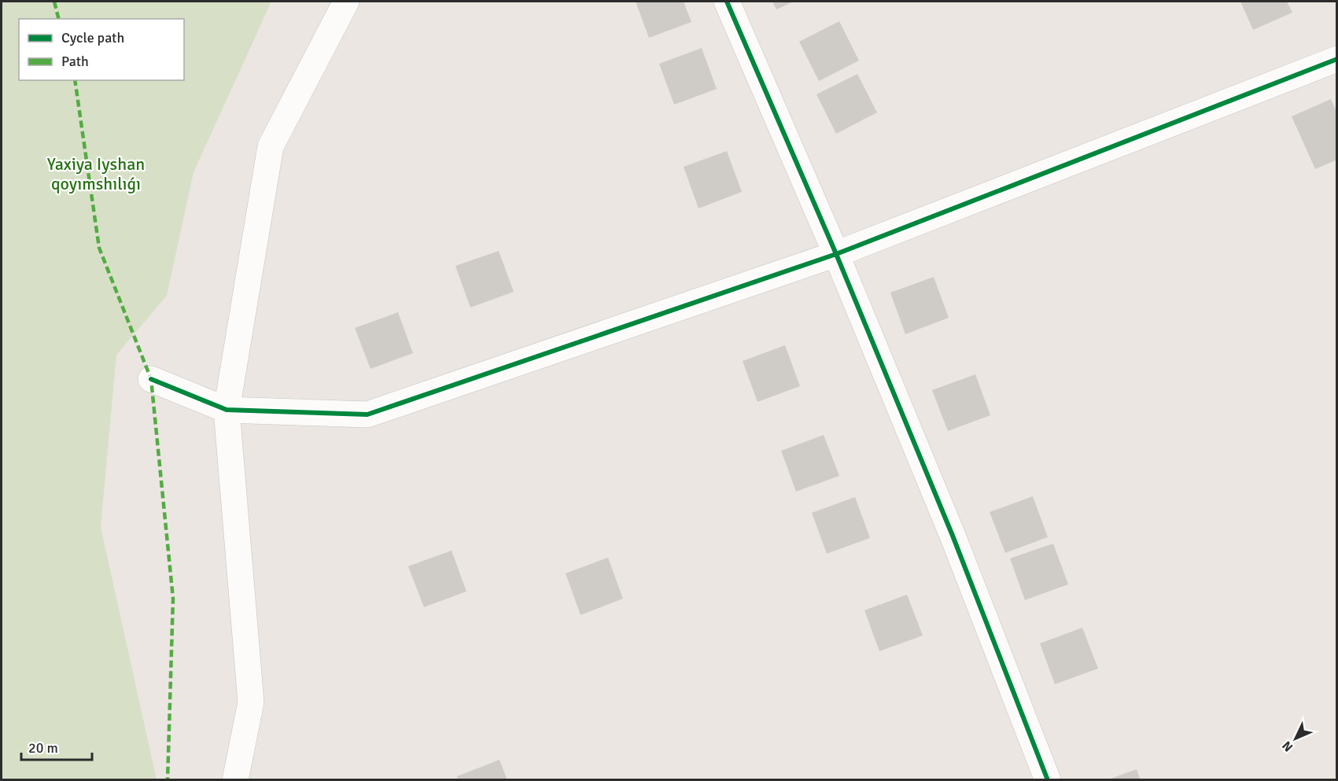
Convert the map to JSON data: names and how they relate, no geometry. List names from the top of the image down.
{
  "parks": ["Yaxiya Iyshan qoyımshılıǵı"],
  "legend": ["Cycle path", "Path"],
  "scale_bar": "20 m",
  "north": "bottom left"
}
